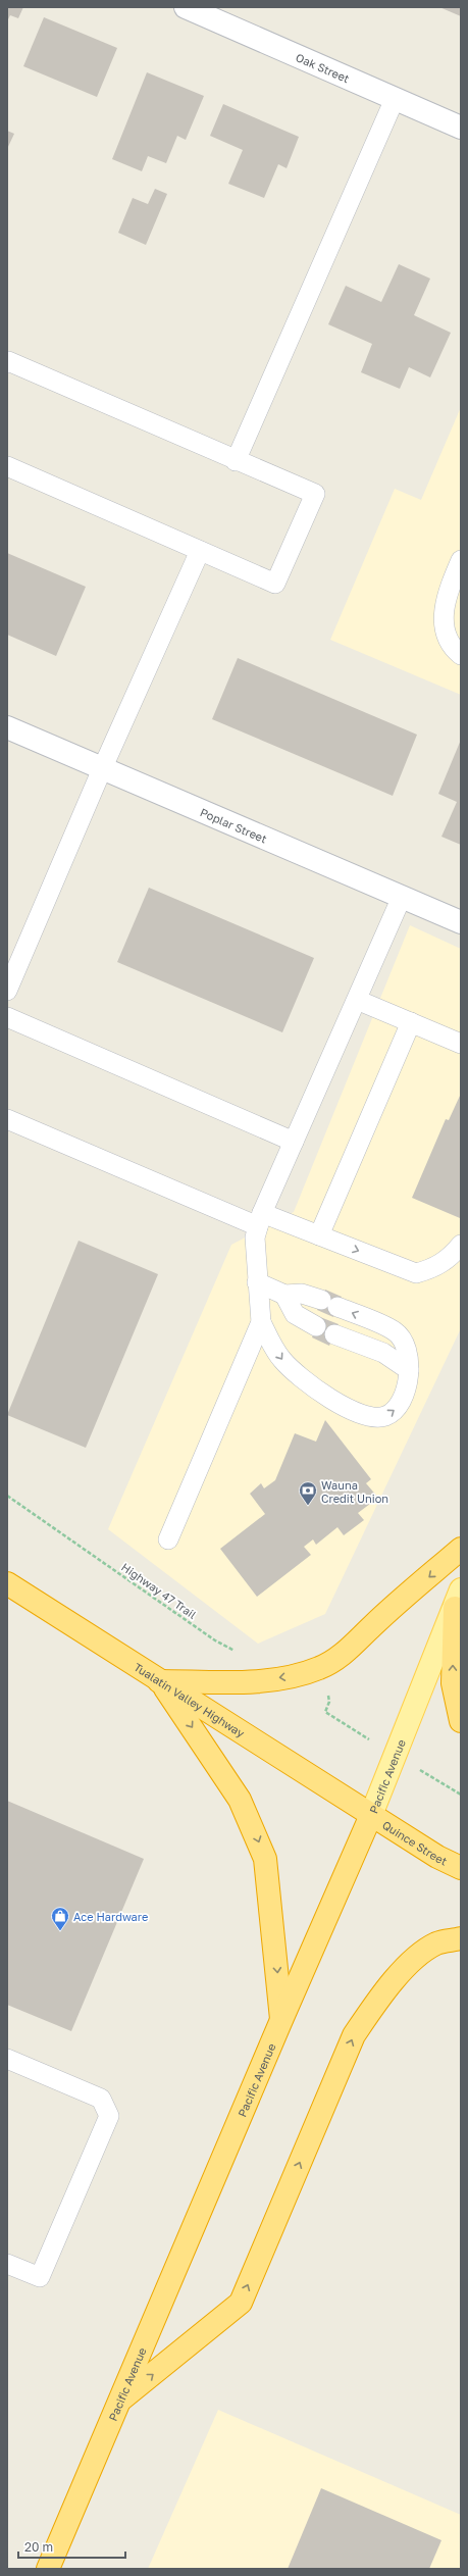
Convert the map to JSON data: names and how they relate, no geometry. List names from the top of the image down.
{
  "streets": {
    "highway": ["Tualatin Valley Highway", "Pacific Avenue", "Quince Street"],
    "street": ["Oak Street", "Poplar Street"],
    "path": ["Highway 47 Trail"]
  },
  "crossings": [
    ["Tualatin Valley Highway", "Pacific Avenue"],
    ["Tualatin Valley Highway", "Quince Street"],
    ["Pacific Avenue", "Quince Street"]
  ],
  "places": {
    "bank": ["Wauna Credit Union"],
    "shop": ["Ace Hardware"]
  },
  "scale_bar": "20 m"
}
